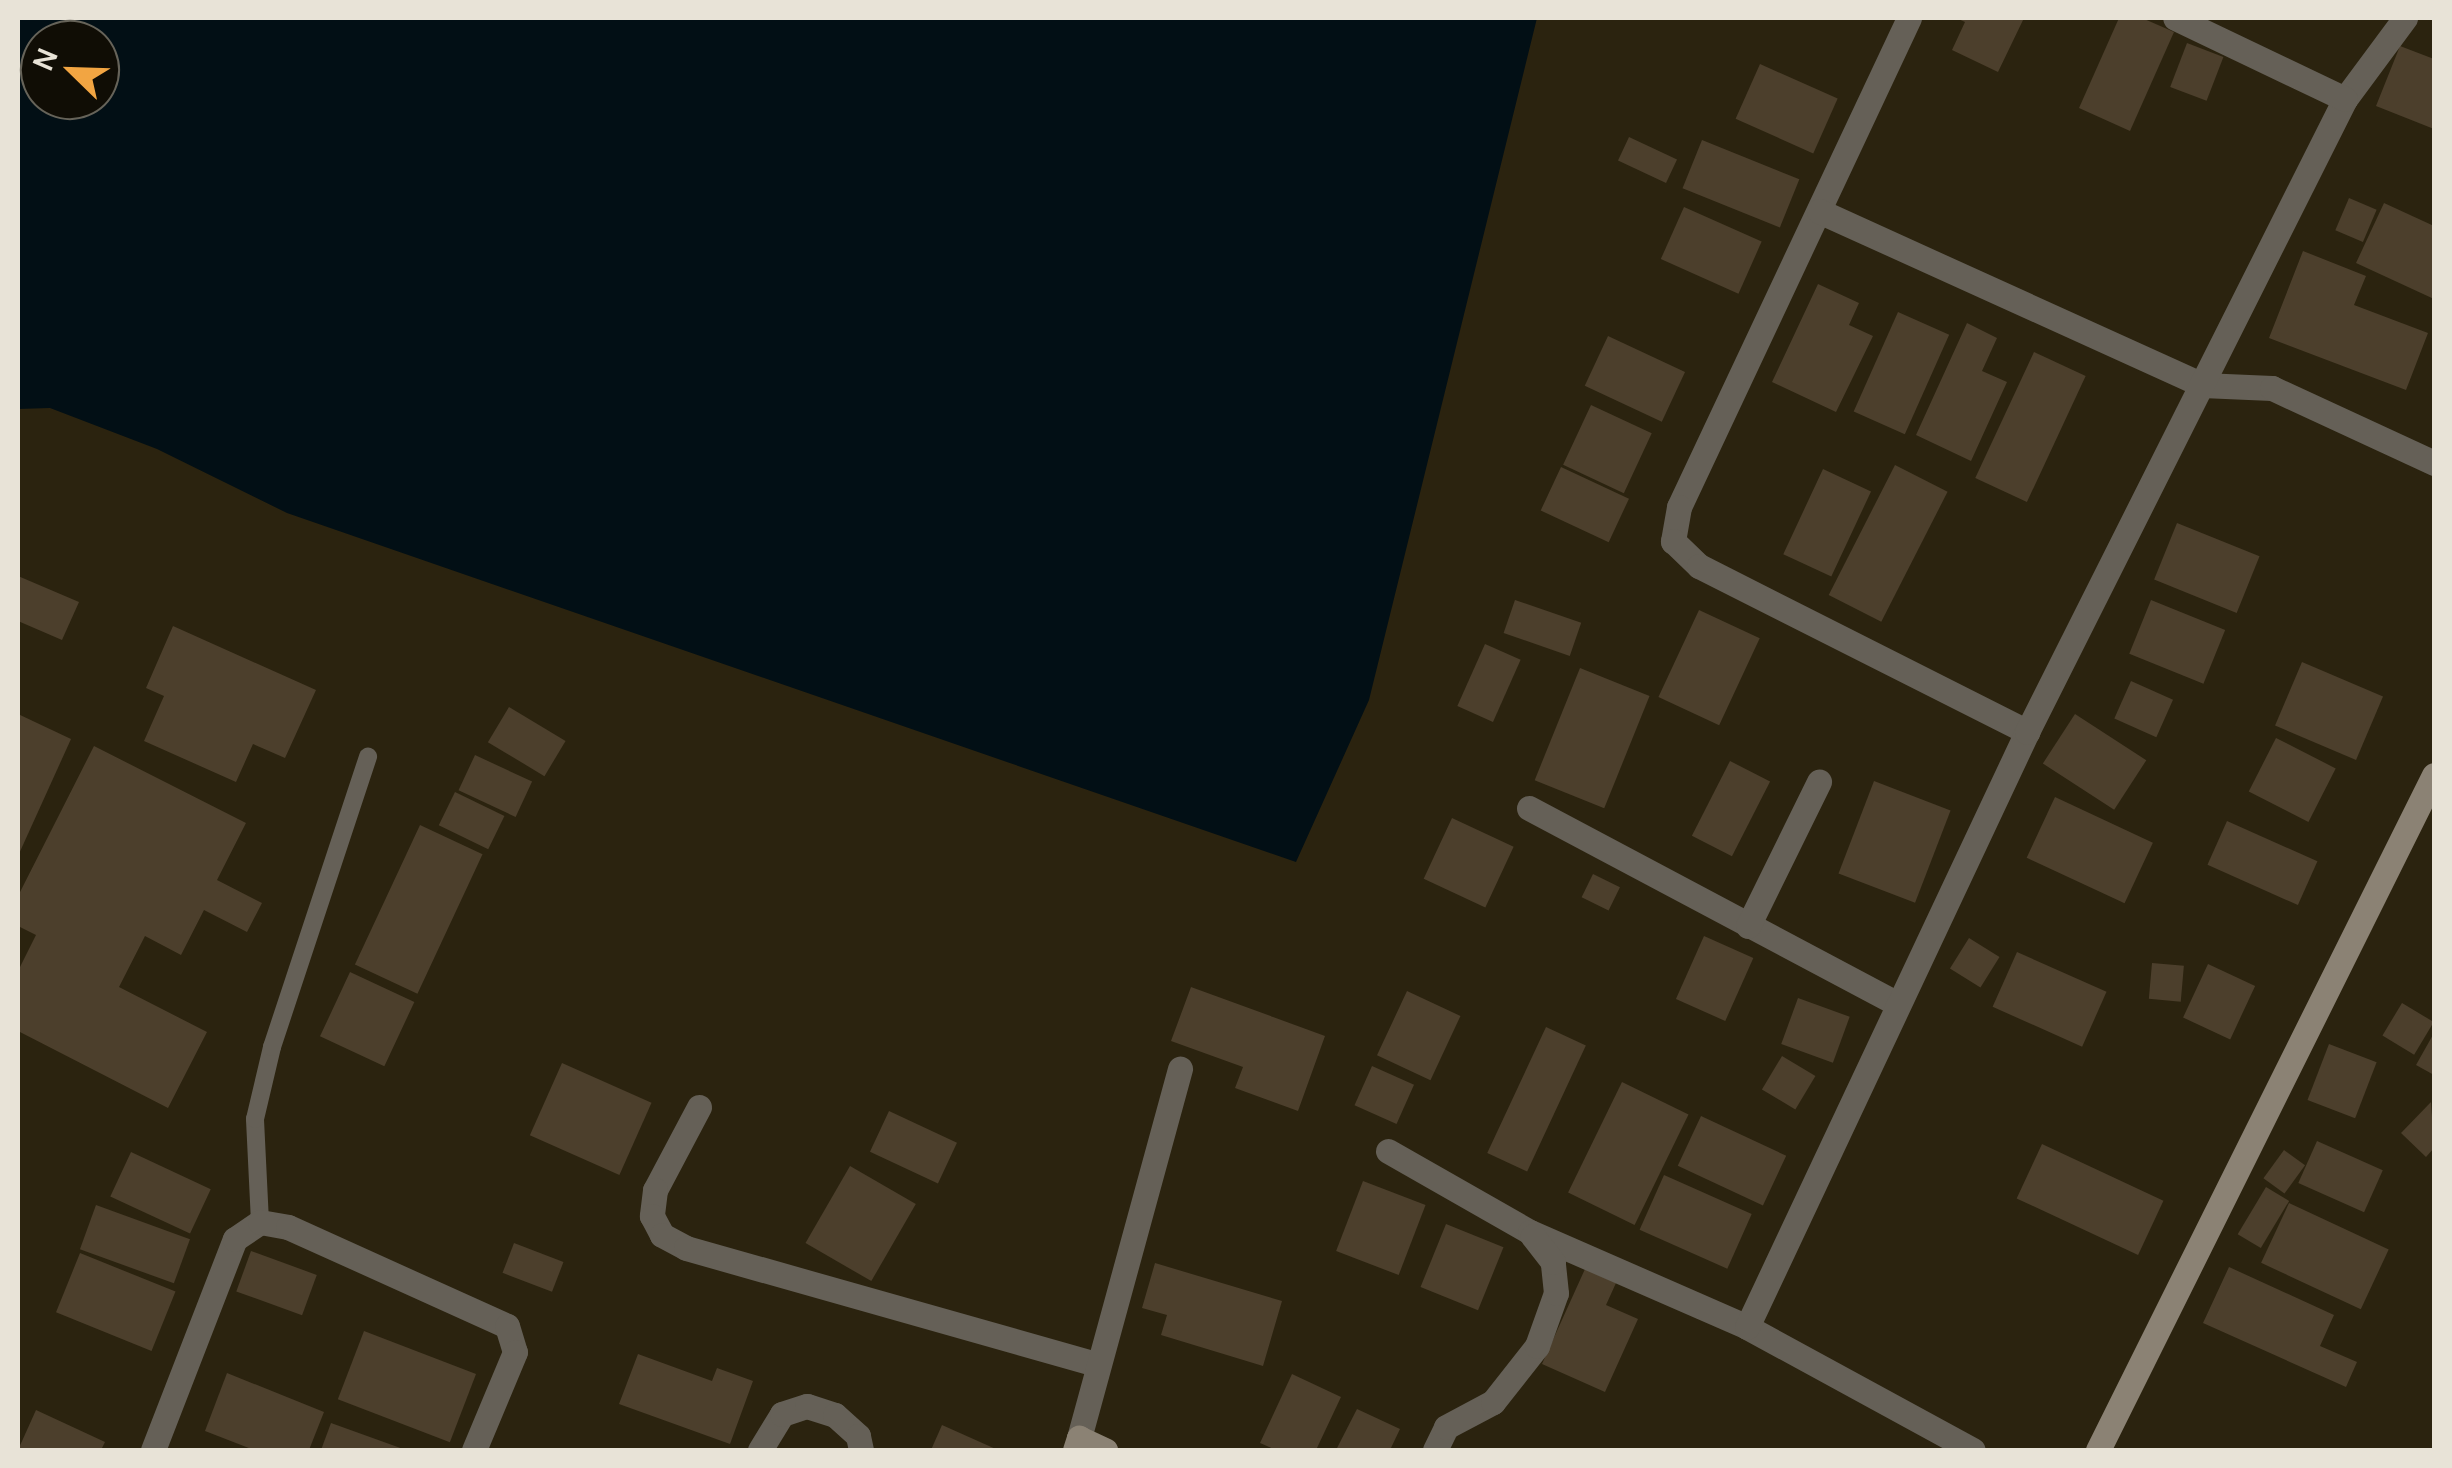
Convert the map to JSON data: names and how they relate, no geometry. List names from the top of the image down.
{
  "north": "top left"
}
